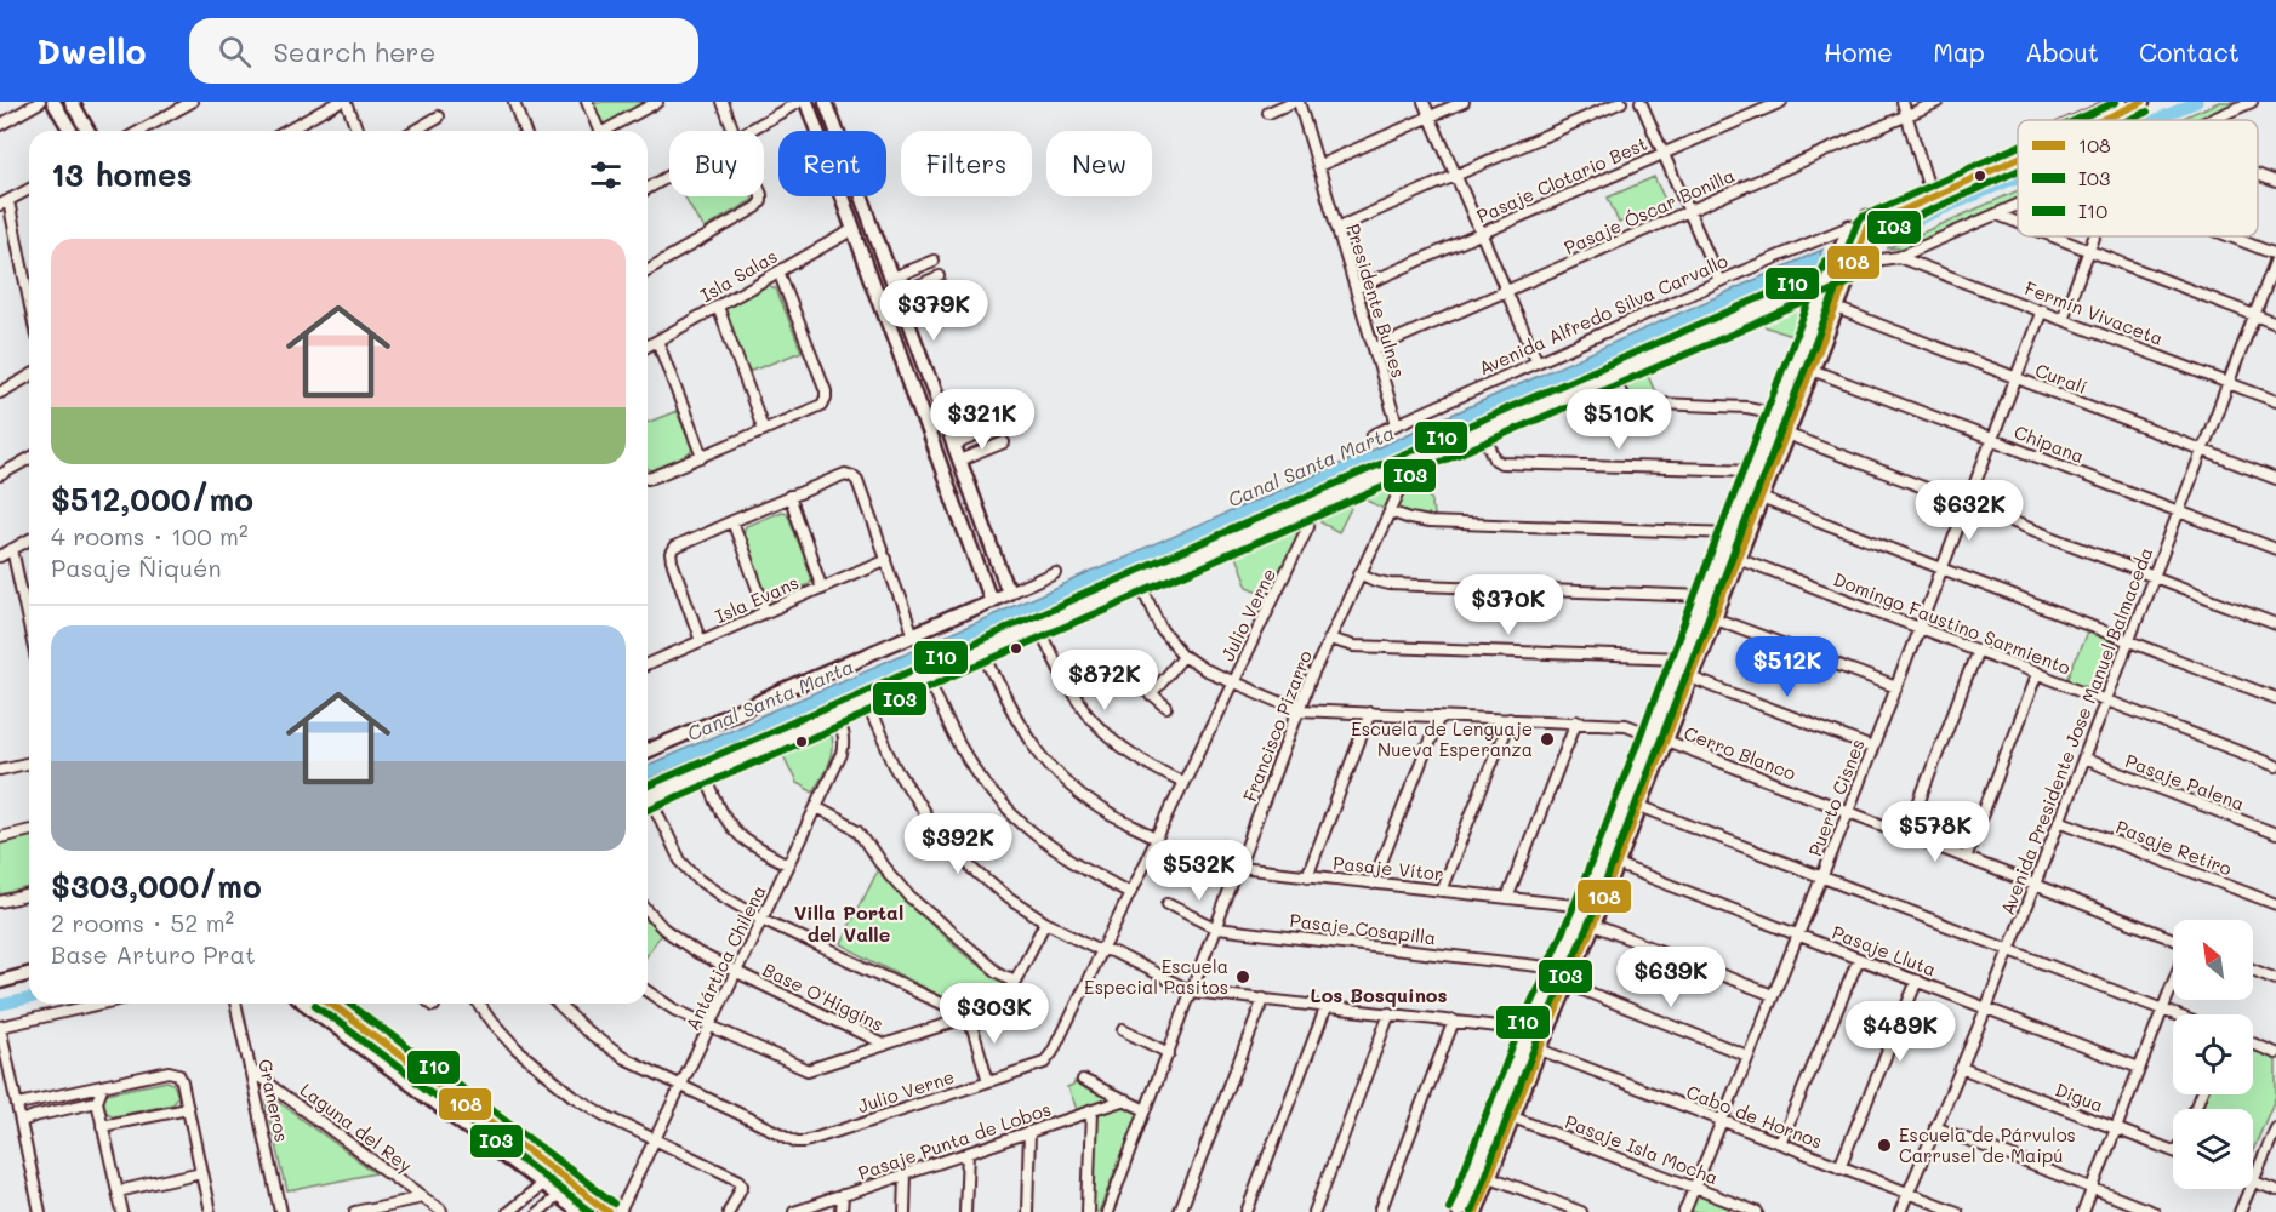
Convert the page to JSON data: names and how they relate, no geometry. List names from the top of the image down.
{
  "streets": {
    "street": [
      "Pasaje Clotario Best",
      "Pasaje Óscar Bonilla",
      "Isla Salas",
      "Presidente Bulnes",
      "Fermín Vivaceta",
      "Avenida Alfredo Silva Carvallo",
      "Curalí",
      "Chipana",
      "Isla Evans",
      "Julio Verne",
      "Domingo Faustino Sarmiento",
      "Francisco Pizarro",
      "Avenida Presidente Jose Manuel Balmaceda",
      "Cerro Blanco",
      "Pasaje Palena",
      "Puerto Cisnes",
      "Pasaje Retiro",
      "Pasaje Vítor",
      "Pasaje Cosapilla",
      "Pasaje Lluta",
      "Antártica Chilena",
      "Base O'Higgins",
      "Digua",
      "Graneros",
      "Cabo de Hornos",
      "Laguna del Rey",
      "Pasaje Punta de Lobos",
      "Pasaje Isla Mocha"
    ]
  },
  "crossings": [
    ["Pasaje Clotario Best", "Presidente Bulnes"],
    ["Pasaje Óscar Bonilla", "Presidente Bulnes"],
    ["Presidente Bulnes", "Avenida Alfredo Silva Carvallo"],
    ["Fermín Vivaceta", "Avenida Presidente Jose Manuel Balmaceda"],
    ["Fermín Vivaceta", "Puerto Cisnes"],
    ["Curalí", "Avenida Presidente Jose Manuel Balmaceda"],
    ["Curalí", "Puerto Cisnes"],
    ["Chipana", "Avenida Presidente Jose Manuel Balmaceda"],
    ["Chipana", "Puerto Cisnes"],
    ["Julio Verne", "Cerro Blanco"],
    ["Julio Verne", "Antártica Chilena"],
    ["Domingo Faustino Sarmiento", "Avenida Presidente Jose Manuel Balmaceda"],
    ["Domingo Faustino Sarmiento", "Puerto Cisnes"],
    ["Francisco Pizarro", "Cerro Blanco"],
    ["Francisco Pizarro", "Pasaje Vítor"],
    ["Francisco Pizarro", "Pasaje Cosapilla"],
    ["Avenida Presidente Jose Manuel Balmaceda", "Cerro Blanco"],
    ["Avenida Presidente Jose Manuel Balmaceda", "Pasaje Palena"],
    ["Avenida Presidente Jose Manuel Balmaceda", "Pasaje Retiro"],
    ["Avenida Presidente Jose Manuel Balmaceda", "Pasaje Lluta"],
    ["Avenida Presidente Jose Manuel Balmaceda", "Digua"],
    ["Avenida Presidente Jose Manuel Balmaceda", "Cabo de Hornos"],
    ["Cerro Blanco", "Puerto Cisnes"],
    ["Puerto Cisnes", "Pasaje Lluta"],
    ["Puerto Cisnes", "Cabo de Hornos"],
    ["Puerto Cisnes", "Pasaje Isla Mocha"],
    ["Antártica Chilena", "Base O'Higgins"],
    ["Graneros", "Laguna del Rey"]
  ],
  "districts": ["Villa Portal del Valle", "Los Bosquinos"],
  "water": ["Canal Santa Marta"],
  "places": ["Escuela de Lenguaje Nueva Esperanza", "Escuela Especial Pasitos", "Escuela de Párvulos Carrusel de Maipú"],
  "lines": ["transit line 108", "transit line I10", "transit line I03"],
  "legend": ["108", "I03", "I10"],
  "north": "top left",
  "page": {
    "header": "Dwello",
    "search": "Search here",
    "nav": [
      "Home",
      "Map",
      "About",
      "Contact"
    ],
    "chip": [
      "Buy",
      "Rent",
      "Filters",
      "New"
    ],
    "heading": "13 homes",
    "list": [
      {
        "name": "$512,000/mo",
        "note": "4 rooms · 100 m² · Pasaje Ñiquén"
      },
      {
        "name": "$303,000/mo",
        "note": "2 rooms · 52 m² · Base Arturo Prat"
      }
    ],
    "price": [
      "$379K",
      "$321K",
      "$510K",
      "$632K",
      "$370K",
      "$512K",
      "$872K",
      "$578K",
      "$392K",
      "$532K",
      "$639K",
      "$303K",
      "$489K"
    ]
  }
}
